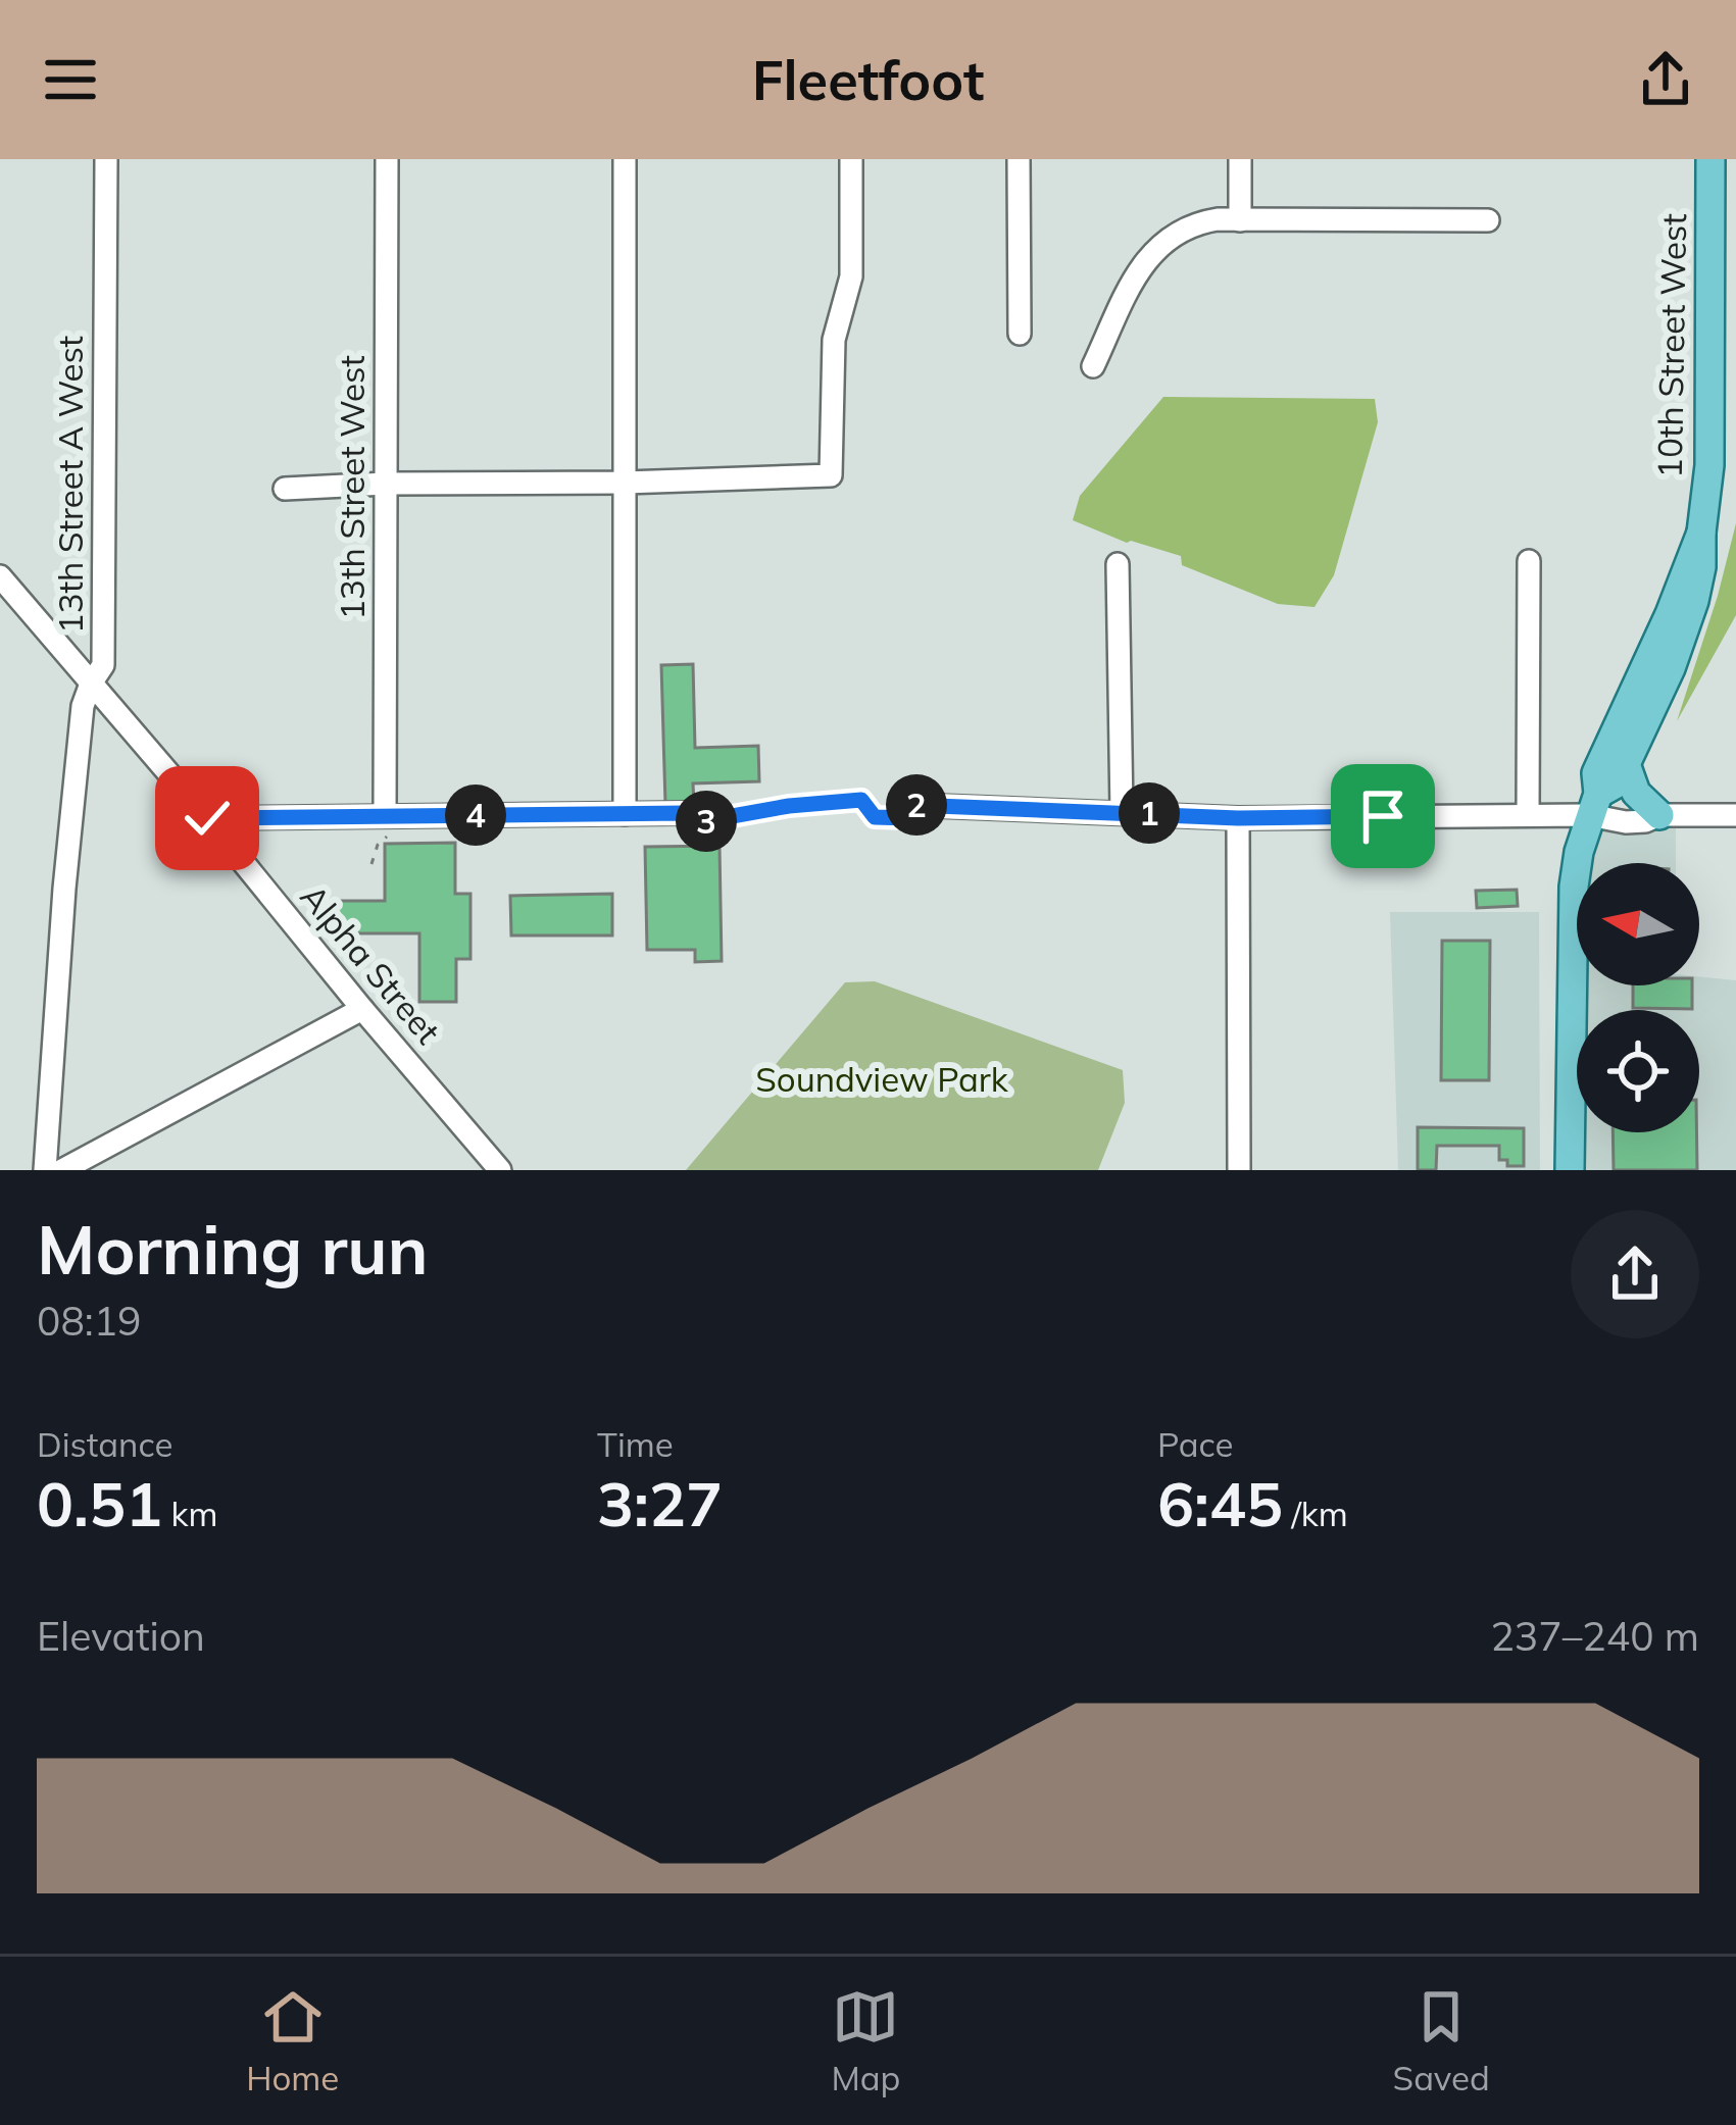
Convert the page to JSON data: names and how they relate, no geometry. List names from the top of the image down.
{
  "streets": {
    "main road": ["10th Street West"],
    "street": ["13th Street A West", "13th Street West", "Alpha Street"]
  },
  "crossings": [
    ["13th Street A West", "Alpha Street"]
  ],
  "parks": ["Soundview Park"],
  "north": "left",
  "page": {
    "header": "Fleetfoot",
    "pins": [
      "2",
      "1",
      "4",
      "3"
    ],
    "heading": ["Morning run", "08:19"],
    "stats": [
      ["Distance", "0.51 km"],
      ["Time", "3:27"],
      ["Pace", "6:45 /km"]
    ],
    "chart": ["Elevation", "237–240 m"],
    "tabs": ["Home", "Map", "Saved"]
  }
}
